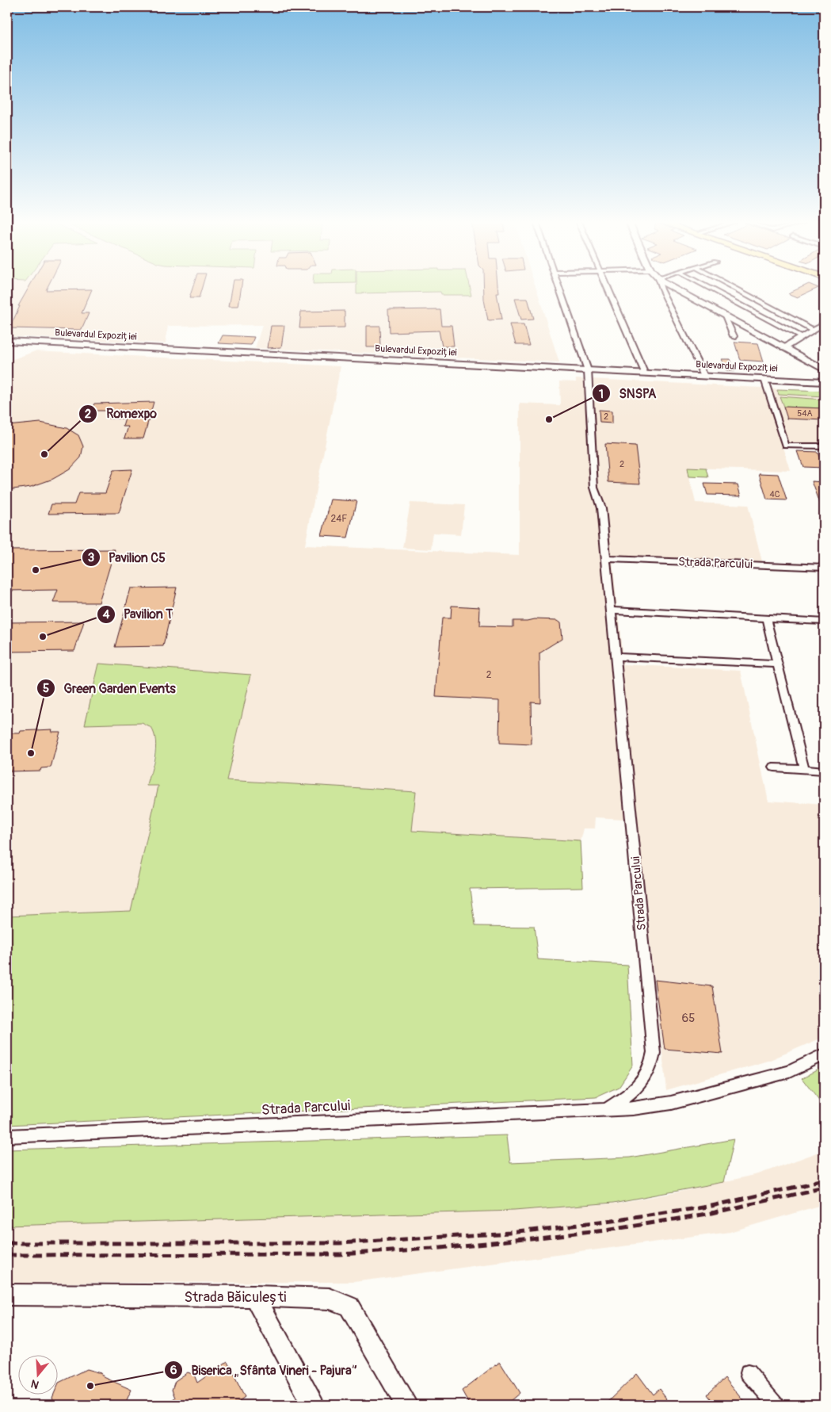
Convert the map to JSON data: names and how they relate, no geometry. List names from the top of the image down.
{
  "streets": {
    "street": ["Bulevardul Expoziției", "Strada Parcului", "Strada Băiculești"]
  },
  "crossings": [
    ["Bulevardul Expoziției", "Strada Parcului"]
  ],
  "places": [
    "SNSPA",
    "Romexpo",
    "Pavilion C5",
    "Pavilion T",
    "Green Garden Events",
    "Biserica „Sfânta Vineri - Pajura”"
  ],
  "house_numbers": [
    "54A",
    "2",
    "2",
    "4C",
    "24F",
    "2",
    "65"
  ],
  "north": "bottom"
}
